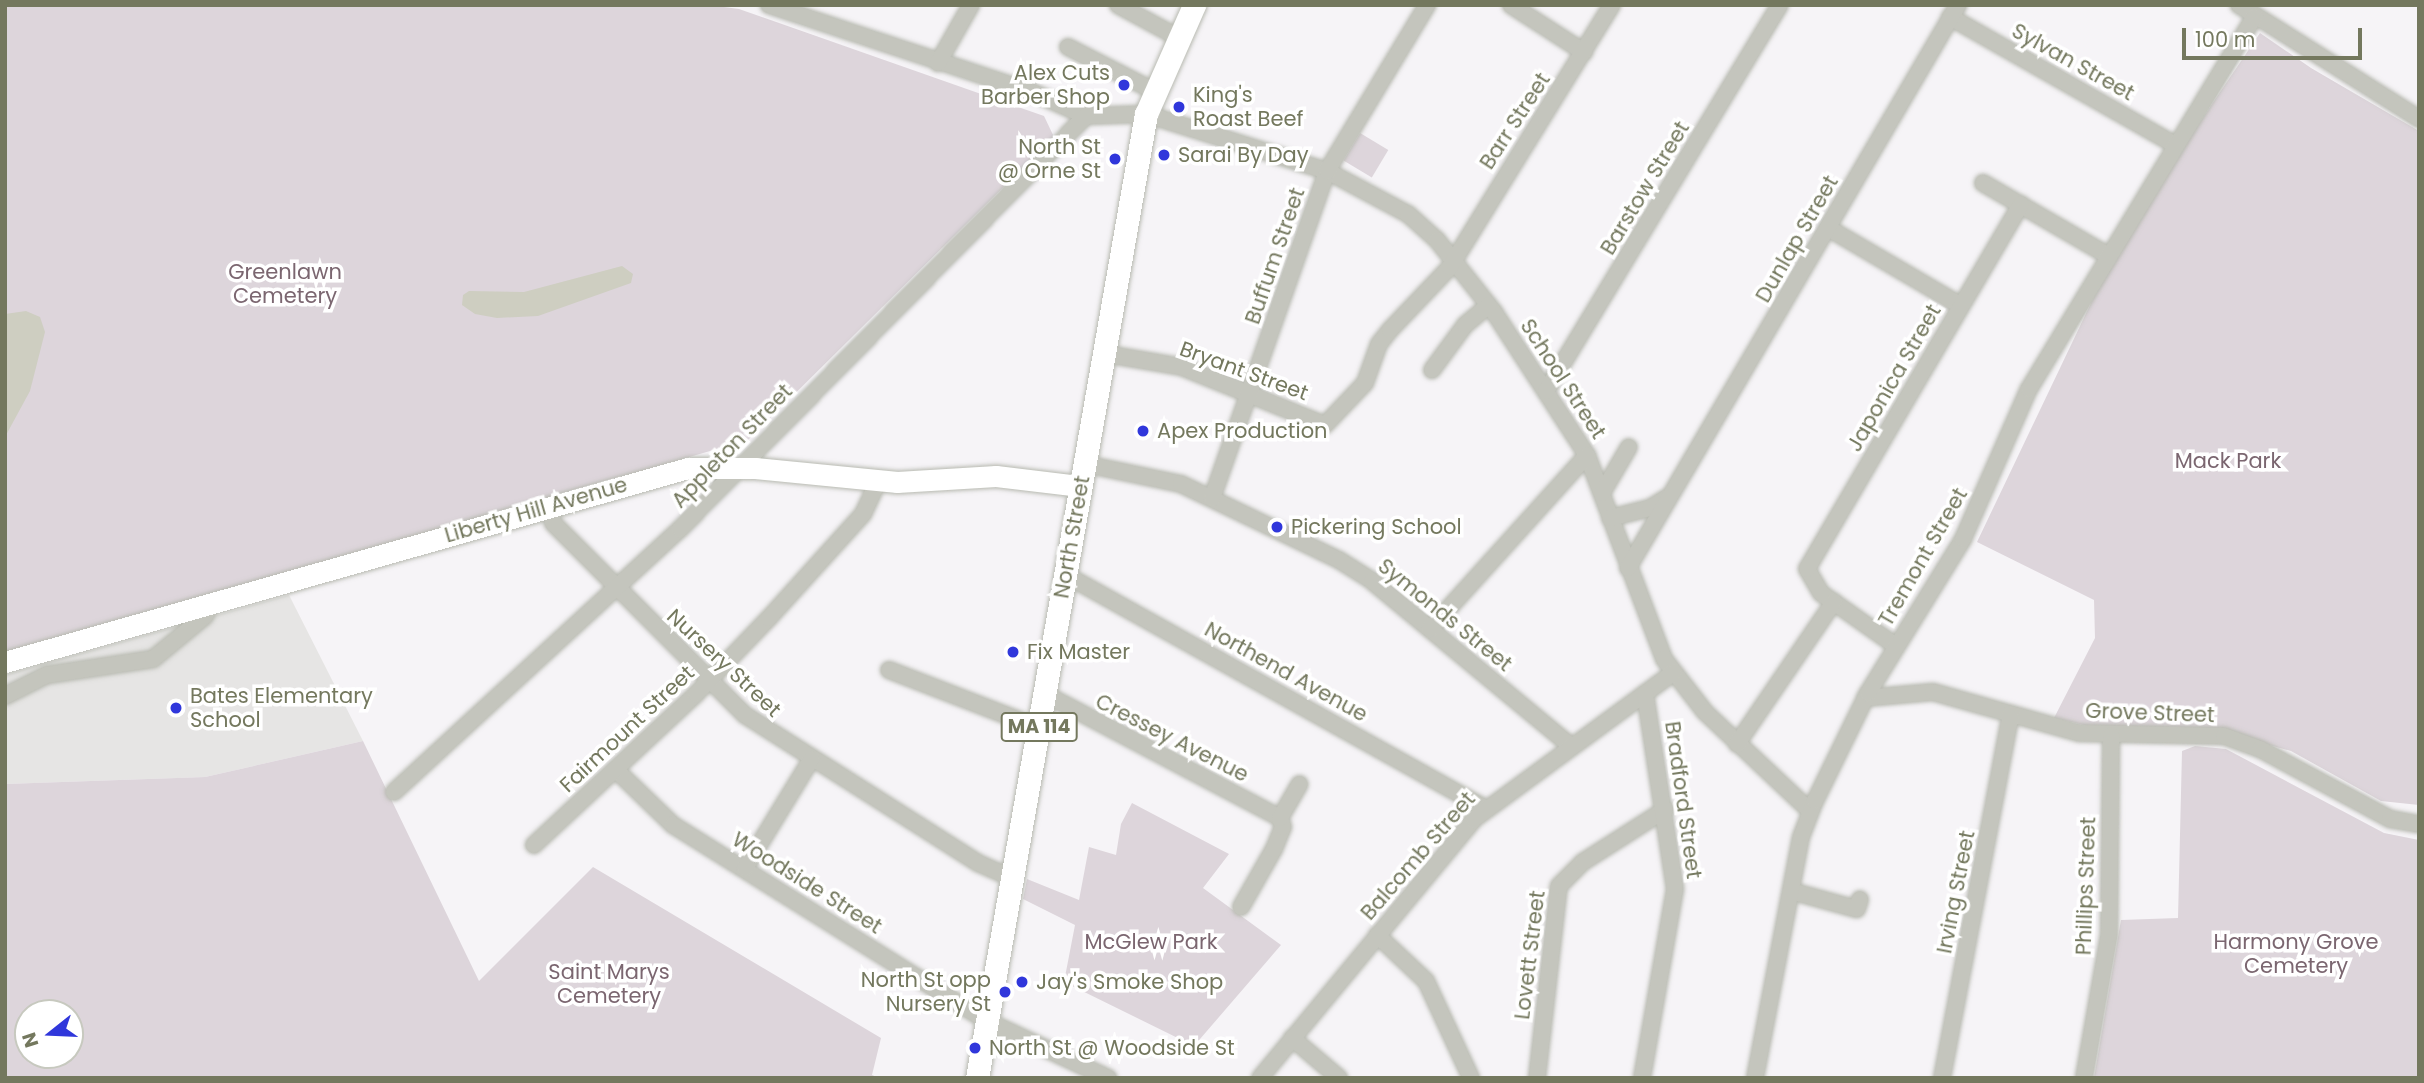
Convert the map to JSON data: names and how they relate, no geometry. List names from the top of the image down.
{
  "streets": {
    "highway": ["North Street", "MA 114"],
    "main road": ["Liberty Hill Avenue"],
    "street": [
      "Sylvan Street",
      "Barr Street",
      "Barstow Street",
      "Dunlap Street",
      "Buffum Street",
      "Bryant Street",
      "Japonica Street",
      "School Street",
      "Appleton Street",
      "Tremont Street",
      "Symonds Street",
      "Nursery Street",
      "Northend Avenue",
      "Grove Street",
      "Fairmount Street",
      "Cressey Avenue",
      "Bradford Street",
      "Balcomb Street",
      "Woodside Street",
      "Phillips Street",
      "Irving Street",
      "Lovett Street"
    ]
  },
  "crossings": [
    ["Sylvan Street", "Dunlap Street"],
    ["Sylvan Street", "Tremont Street"],
    ["Barr Street", "Bryant Street"],
    ["Barr Street", "School Street"],
    ["Barstow Street", "School Street"],
    ["Dunlap Street", "School Street"],
    ["Buffum Street", "Bryant Street"],
    ["Buffum Street", "School Street"],
    ["Buffum Street", "Symonds Street"],
    ["Bryant Street", "North Street"],
    ["School Street", "Appleton Street"],
    ["School Street", "North Street"],
    ["School Street", "Tremont Street"],
    ["School Street", "Balcomb Street"],
    ["Appleton Street", "Liberty Hill Avenue"],
    ["Appleton Street", "Nursery Street"],
    ["Liberty Hill Avenue", "North Street"],
    ["Liberty Hill Avenue", "Nursery Street"],
    ["Liberty Hill Avenue", "Fairmount Street"],
    ["North Street", "Symonds Street"],
    ["North Street", "Nursery Street"],
    ["North Street", "Northend Avenue"],
    ["North Street", "Cressey Avenue"],
    ["North Street", "Woodside Street"],
    ["Tremont Street", "Grove Street"],
    ["Symonds Street", "Balcomb Street"],
    ["Nursery Street", "Fairmount Street"],
    ["Northend Avenue", "Balcomb Street"],
    ["Grove Street", "Phillips Street"],
    ["Grove Street", "Irving Street"],
    ["Fairmount Street", "Woodside Street"],
    ["Bradford Street", "Balcomb Street"],
    ["Bradford Street", "Lovett Street"]
  ],
  "parks": [
    "Greenlawn Cemetery",
    "Mack Park",
    "McGlew Park",
    "Harmony Grove Cemetery",
    "Saint Marys Cemetery"
  ],
  "places": [
    "Alex Cuts Barber Shop",
    "King's Roast Beef",
    "Sarai By Day",
    "North St @ Orne St",
    "Apex Production",
    "Pickering School",
    "Fix Master",
    "Bates Elementary School",
    "Jay's Smoke Shop",
    "North St opp Nursery St",
    "North St @ Woodside St"
  ],
  "scale_bar": "100 m",
  "north": "left"
}
